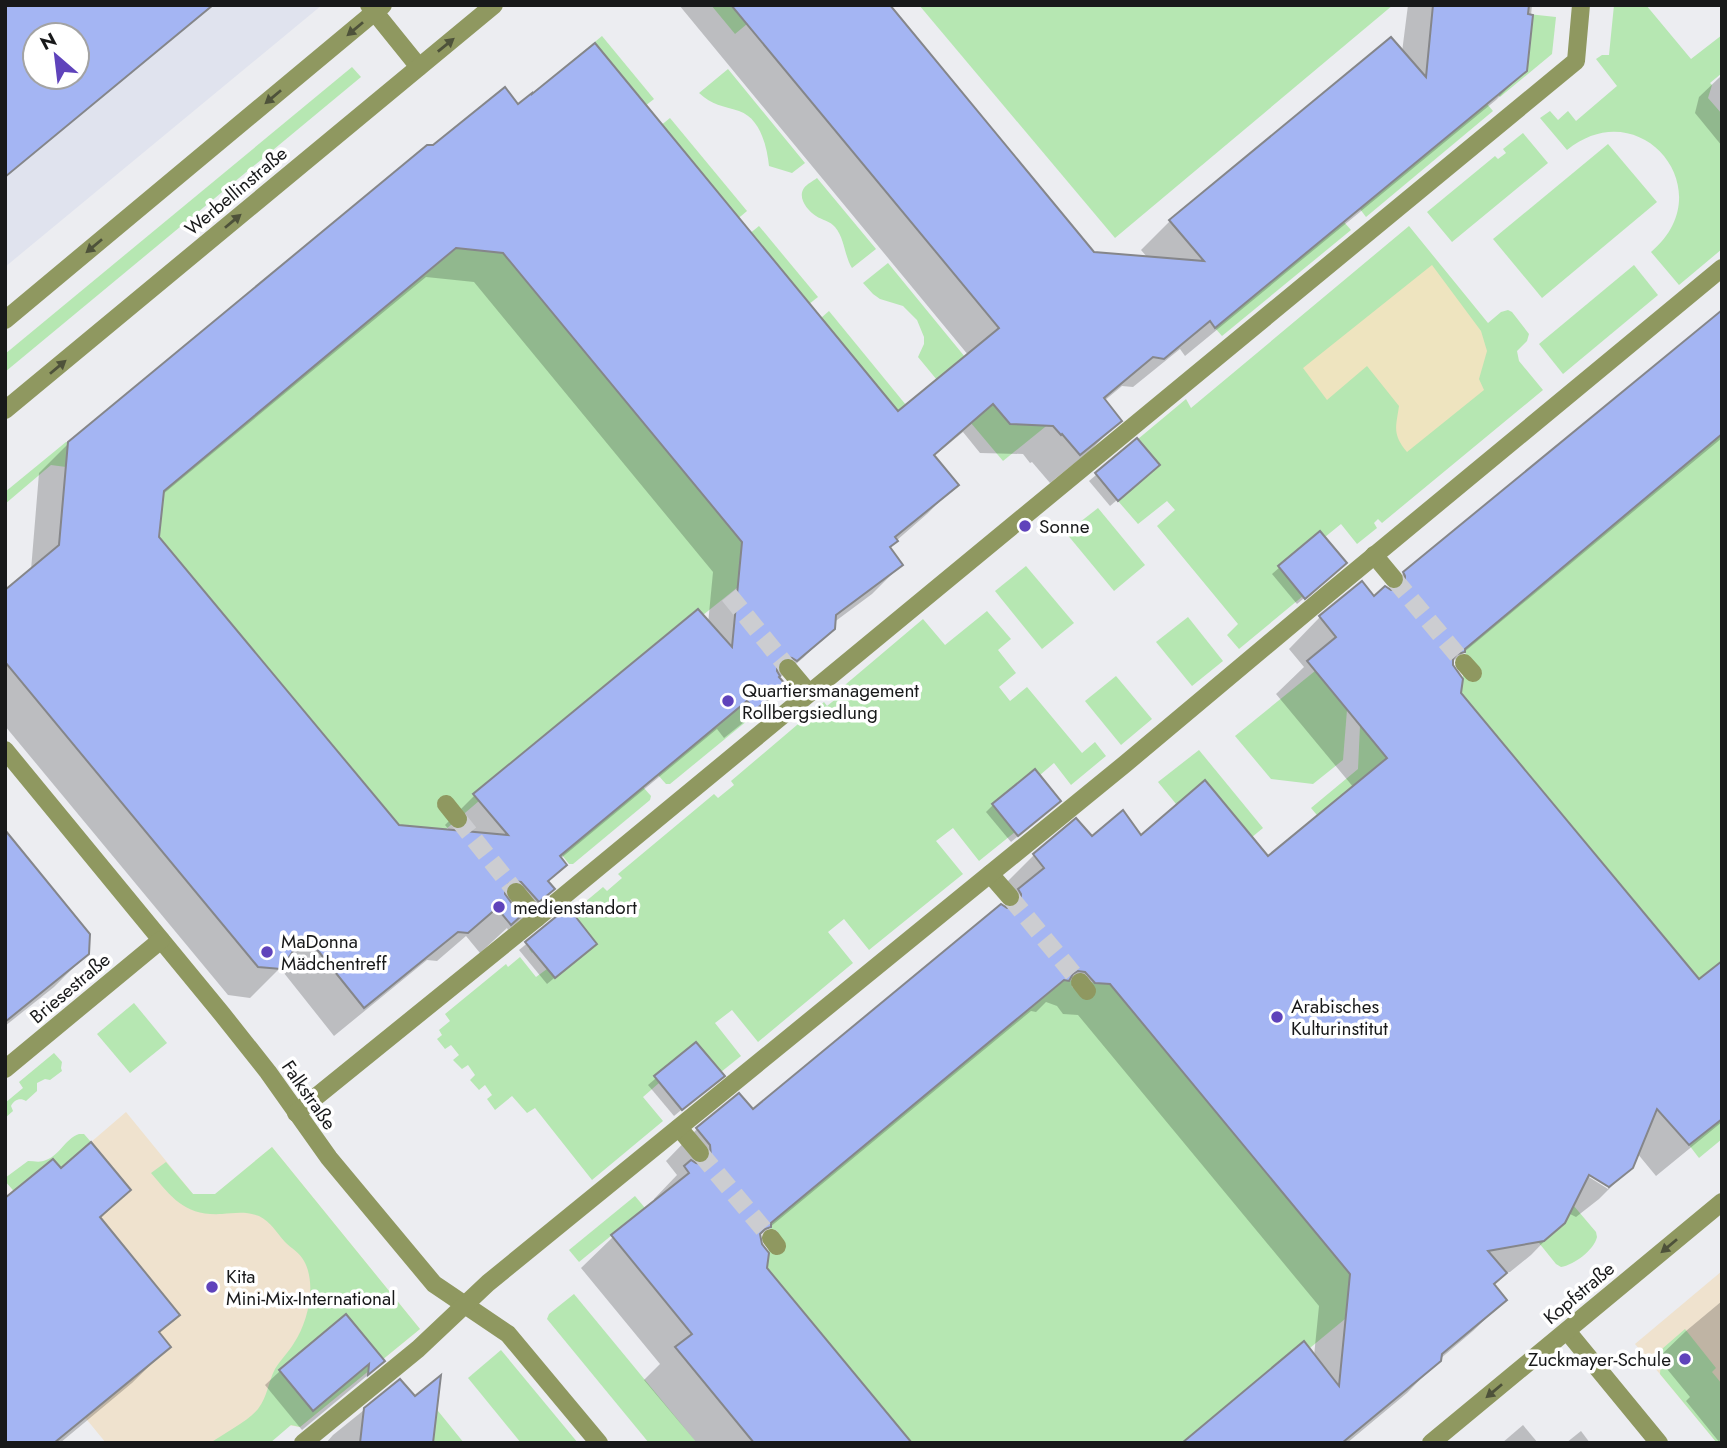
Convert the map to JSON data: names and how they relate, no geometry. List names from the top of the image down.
{
  "streets": {
    "street": [
      "Werbellinstraße",
      "Briesestraße",
      "Falkstraße",
      "Kopfstraße"
    ]
  },
  "crossings": [
    ["Briesestraße", "Falkstraße"]
  ],
  "one_way": ["Kopfstraße"],
  "places": [
    "Sonne",
    "Quartiersmanagement Rollbergsiedlung",
    "medienstandort",
    "MaDonna Mädchentreff",
    "Arabisches Kulturinstitut",
    "Kita Mini-Mix-International",
    "Zuckmayer-Schule"
  ],
  "north": "top left"
}
